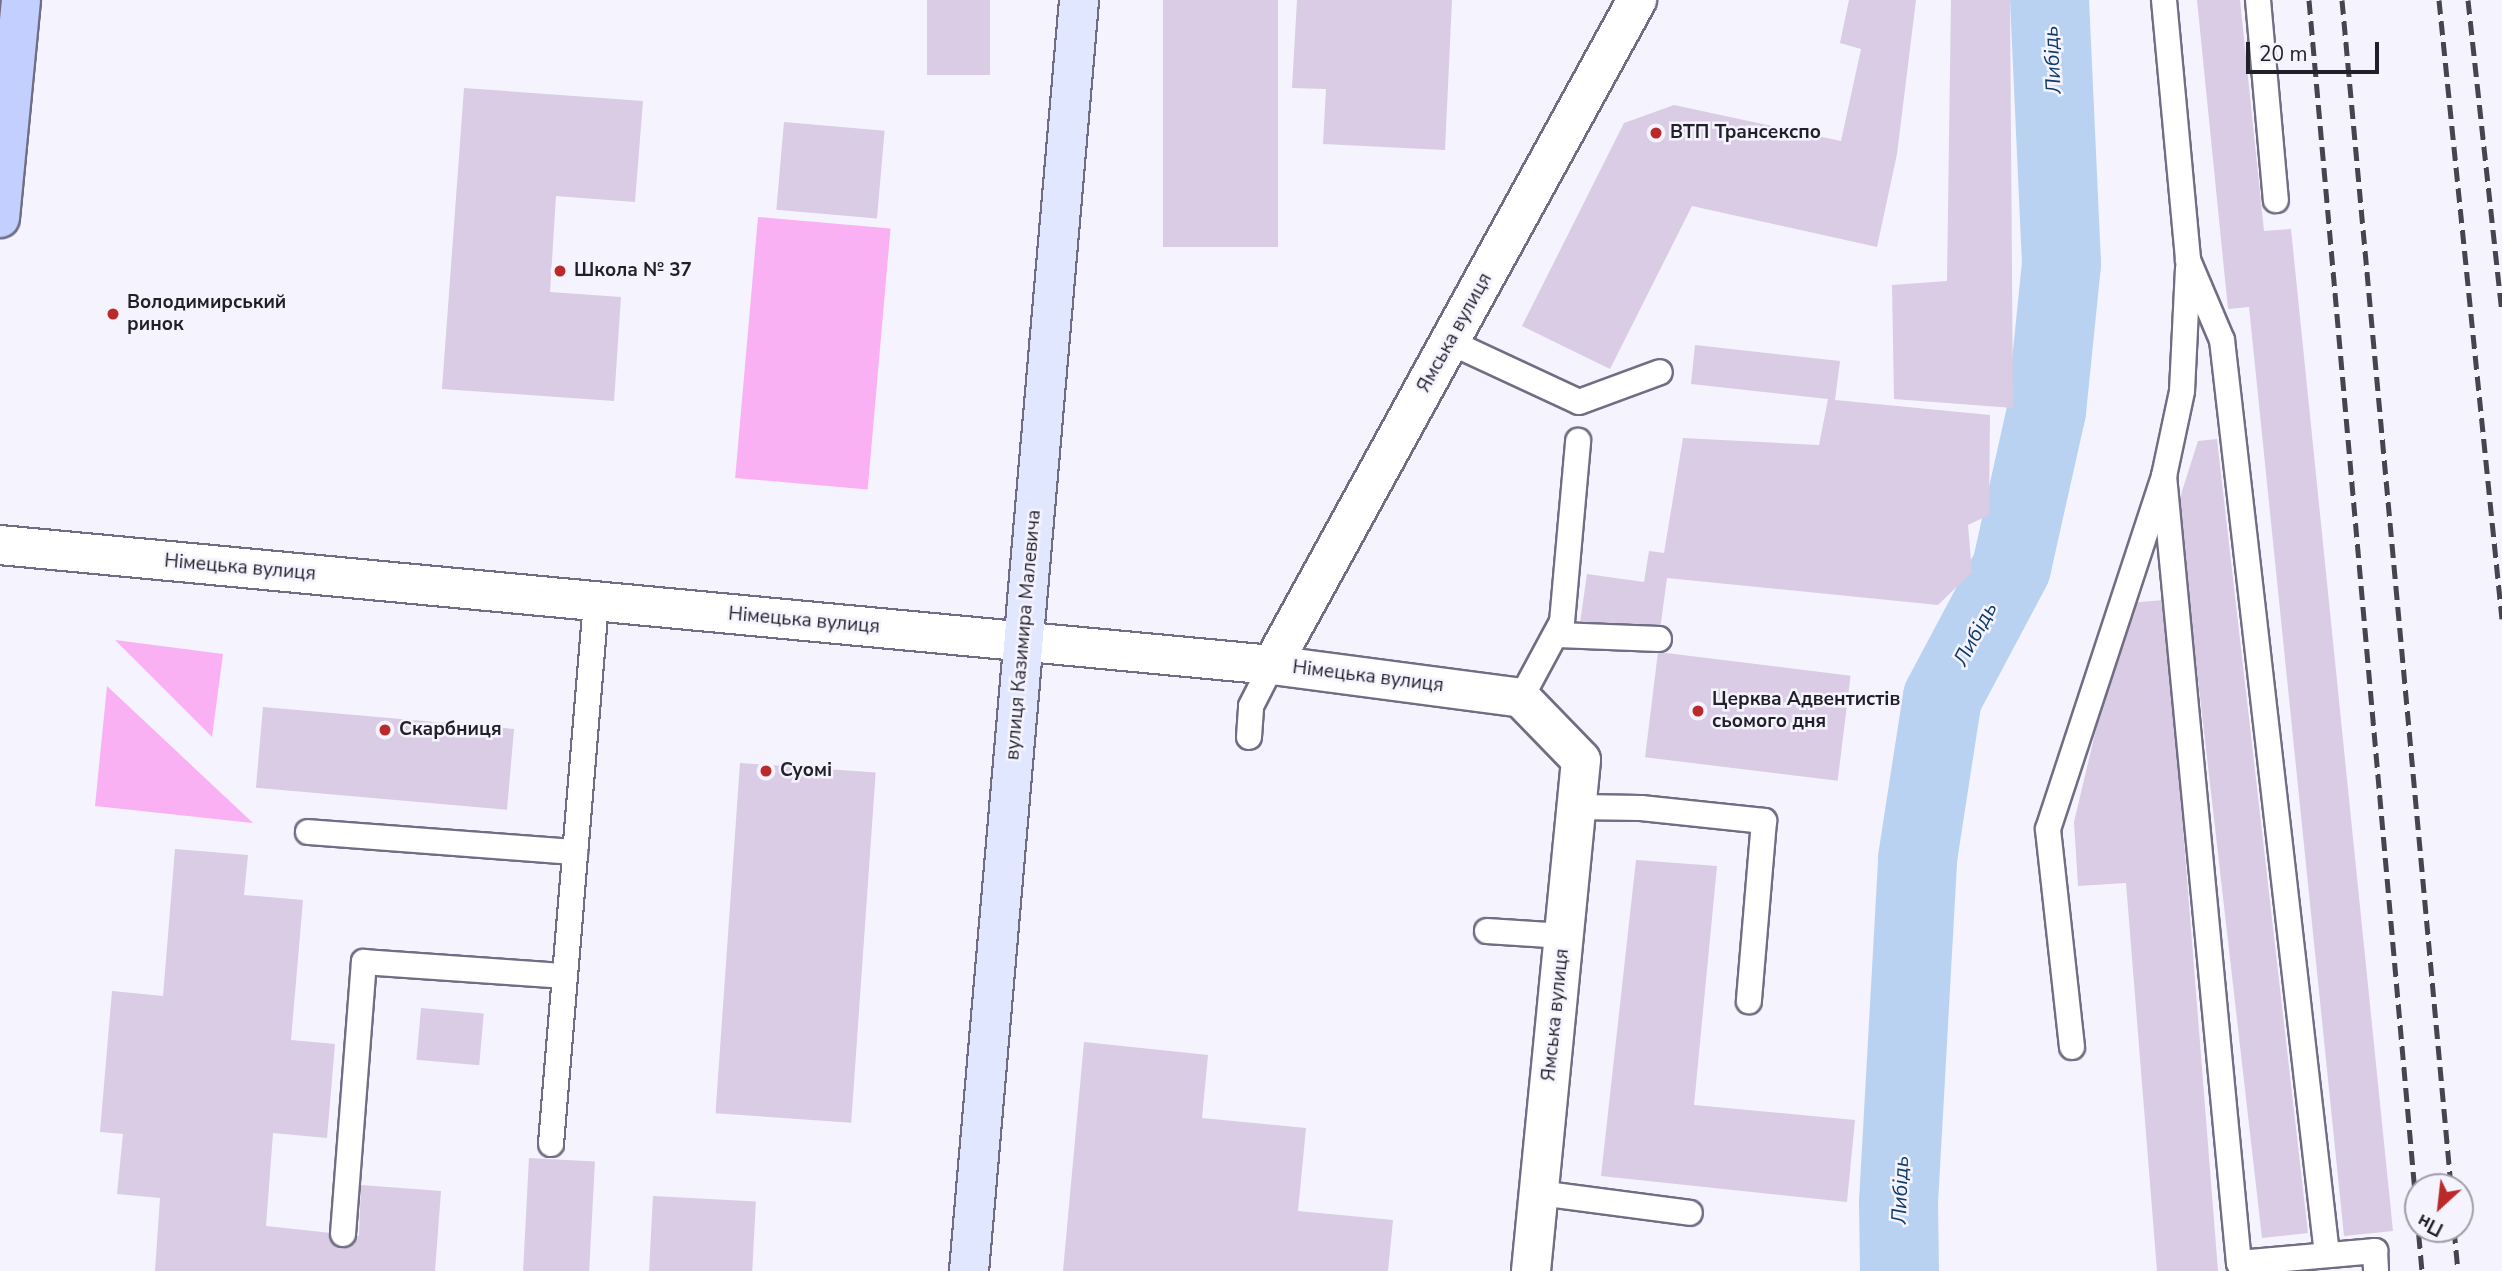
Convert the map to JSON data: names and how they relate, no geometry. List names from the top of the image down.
{
  "streets": {
    "main road": ["вулиця Казимира Малевича"],
    "street": ["Ямська вулиця", "Німецька вулиця"]
  },
  "crossings": [
    ["Ямська вулиця", "Німецька вулиця"],
    ["Німецька вулиця", "вулиця Казимира Малевича"]
  ],
  "water": ["Либідь"],
  "places": [
    "ВТП Трансекспо",
    "Школа № 37",
    "Володимирський ринок",
    "Церква Адвентистів сьомого дня",
    "Скарбниця",
    "Суомі"
  ],
  "scale_bar": "20 m",
  "north": "bottom left"
}
